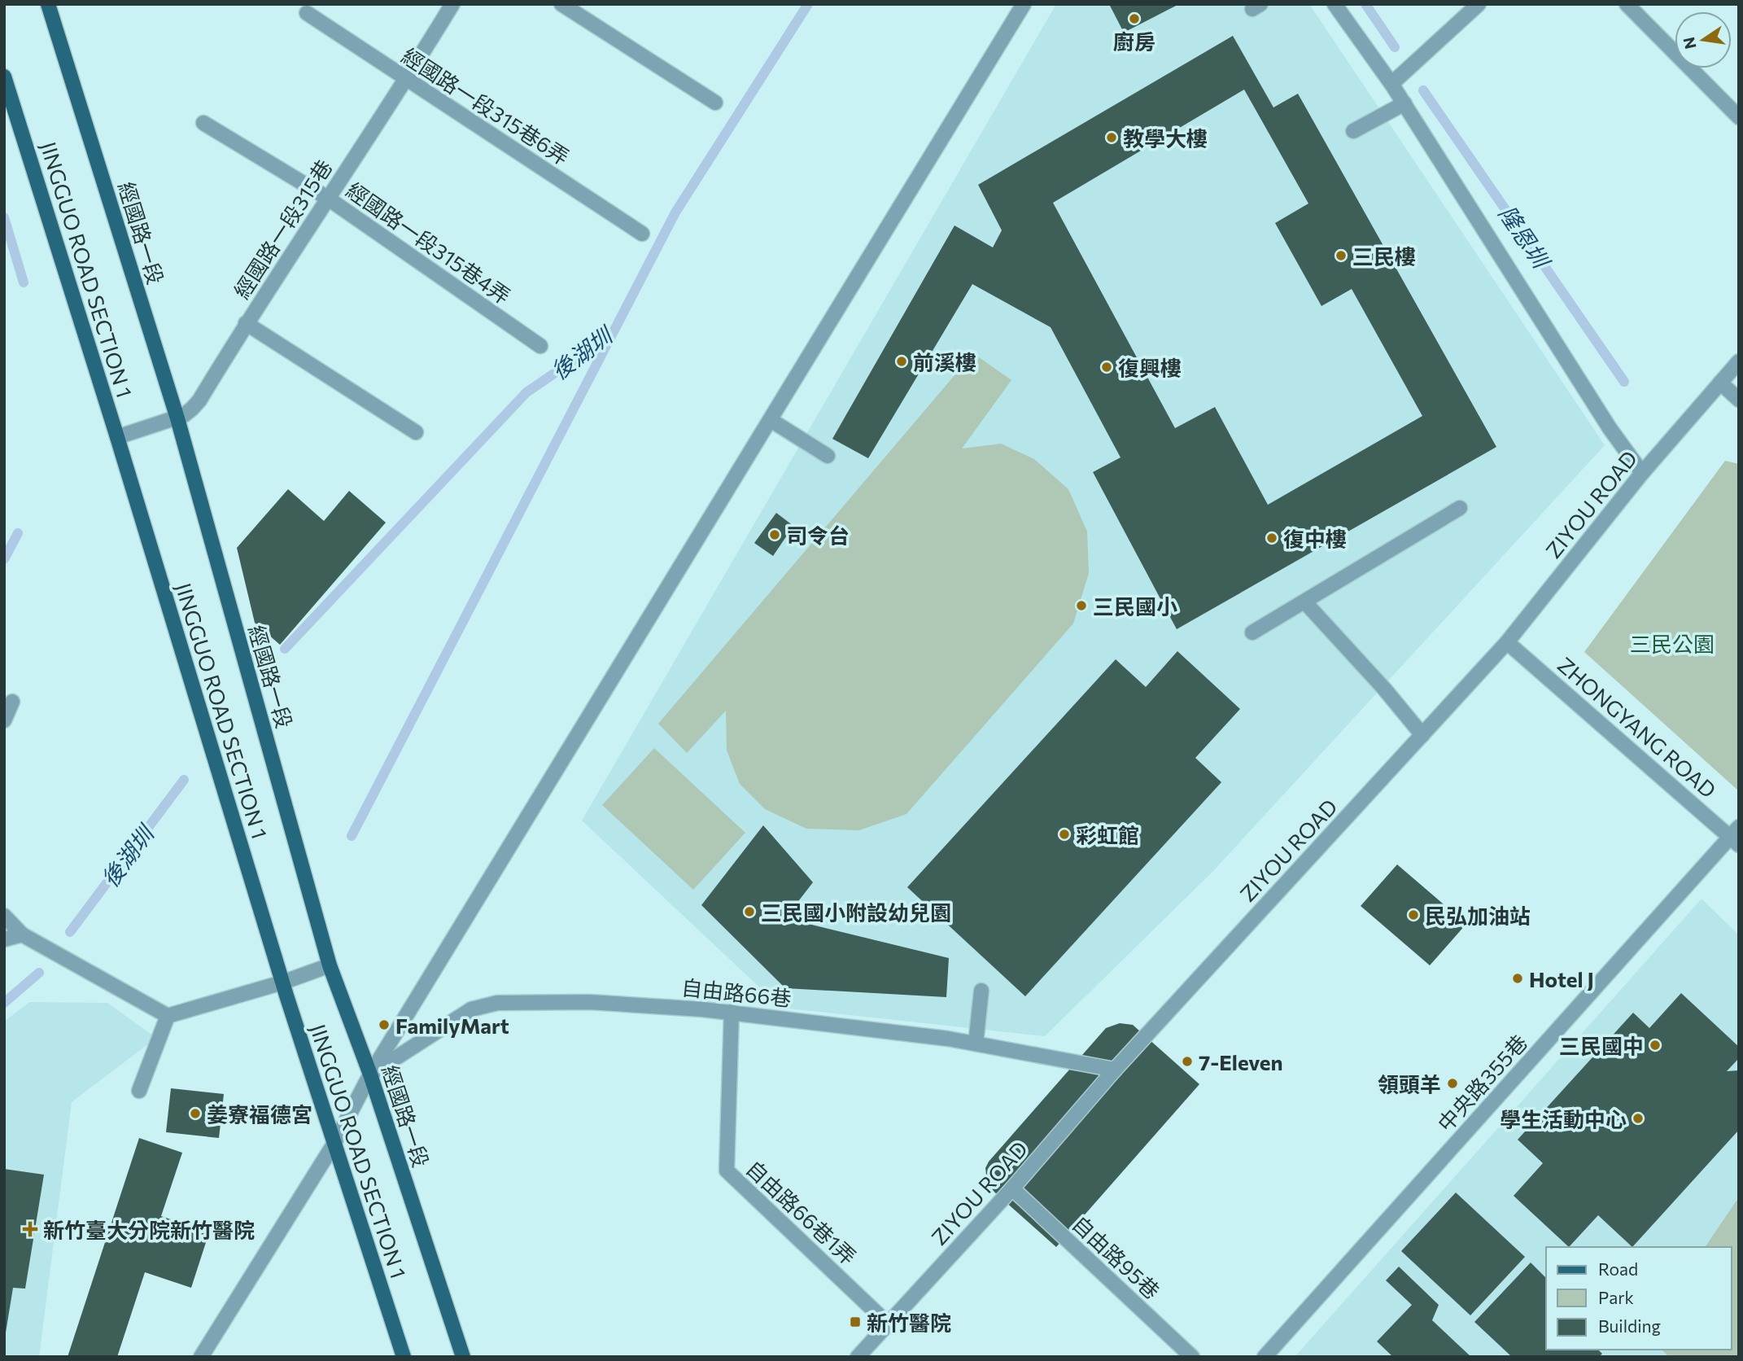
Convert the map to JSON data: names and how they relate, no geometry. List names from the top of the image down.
{
  "streets": {
    "main road": ["經國路一段", "JINGGUO ROAD SECTION 1"],
    "street": [
      "經國路一段315巷6弄",
      "經國路一段315巷",
      "經國路一段315巷4弄",
      "ZIYOU ROAD",
      "ZHONGYANG ROAD",
      "自由路66巷",
      "中央路355巷",
      "自由路66巷1弄",
      "自由路95巷"
    ]
  },
  "crossings": [
    ["經國路一段315巷6弄", "經國路一段315巷"],
    ["經國路一段315巷", "經國路一段"],
    ["經國路一段315巷", "經國路一段315巷4弄"],
    ["經國路一段315巷", "JINGGUO ROAD SECTION 1"],
    ["經國路一段", "自由路66巷"],
    ["ZIYOU ROAD", "ZHONGYANG ROAD"],
    ["ZIYOU ROAD", "自由路66巷"],
    ["ZIYOU ROAD", "自由路66巷1弄"],
    ["ZIYOU ROAD", "自由路95巷"],
    ["ZHONGYANG ROAD", "中央路355巷"],
    ["自由路66巷", "自由路66巷1弄"]
  ],
  "water": ["隆恩圳", "後湖圳"],
  "parks": ["三民公園"],
  "places": {
    "other": [
      "廚房",
      "教學大樓",
      "三民樓",
      "前溪樓",
      "復興樓",
      "司令台",
      "復中樓",
      "三民國小",
      "彩虹館",
      "三民國小附設幼兒園",
      "民弘加油站",
      "Hotel J",
      "FamilyMart",
      "三民國中",
      "7-Eleven",
      "領頭羊",
      "姜寮福德宮",
      "學生活動中心"
    ],
    "health": ["新竹臺大分院新竹醫院"],
    "transit": ["新竹醫院"]
  },
  "legend": ["Road", "Park", "Building"],
  "north": "left"
}
